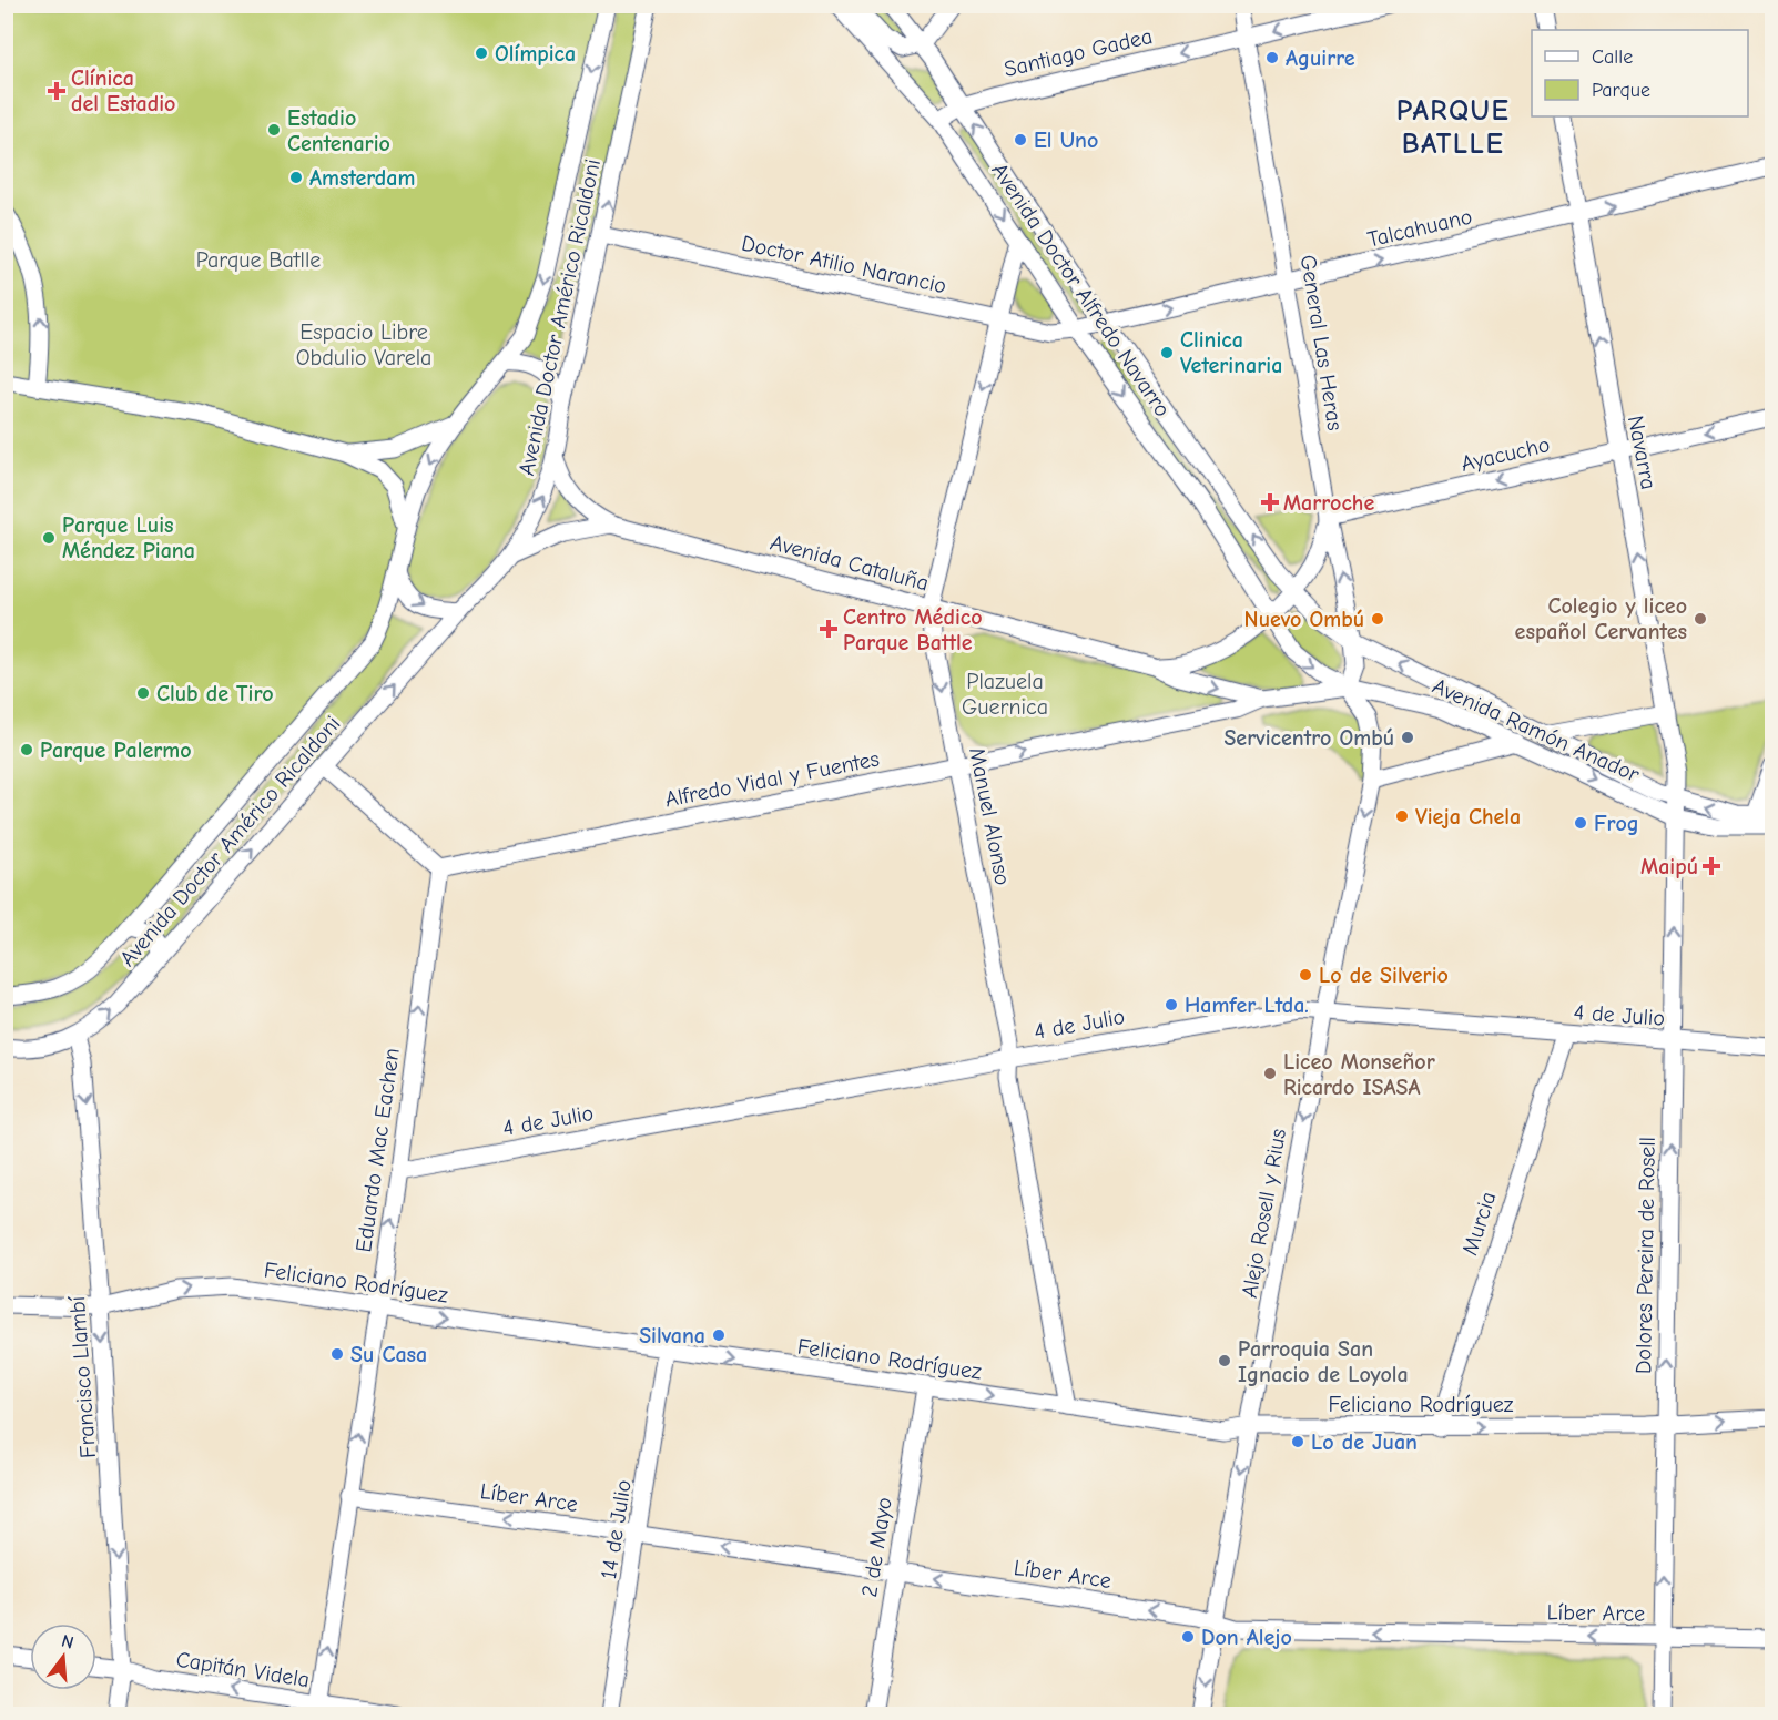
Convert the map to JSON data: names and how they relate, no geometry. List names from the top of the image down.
{
  "streets": {
    "street": [
      "Santiago Gadea",
      "Talcahuano",
      "Doctor Atilio Narancio",
      "Avenida Doctor Alfredo Navarro",
      "Avenida Doctor Américo Ricaldoni",
      "General Las Heras",
      "Navarra",
      "Ayacucho",
      "Avenida Cataluña",
      "Avenida Ramón Anador",
      "Alfredo Vidal y Fuentes",
      "Manuel Alonso",
      "4 de Julio",
      "Eduardo Mac Eachen",
      "Alejo Rosell y Rius",
      "Murcia",
      "Dolores Pereira de Rosell",
      "Feliciano Rodríguez",
      "Francisco Llambí",
      "Líber Arce",
      "14 de Julio",
      "2 de Mayo",
      "Capitán Videla"
    ]
  },
  "crossings": [
    ["Santiago Gadea", "Avenida Doctor Alfredo Navarro"],
    ["Santiago Gadea", "General Las Heras"],
    ["Talcahuano", "Doctor Atilio Narancio"],
    ["Talcahuano", "Avenida Doctor Alfredo Navarro"],
    ["Talcahuano", "General Las Heras"],
    ["Talcahuano", "Navarra"],
    ["Doctor Atilio Narancio", "Avenida Doctor Alfredo Navarro"],
    ["Doctor Atilio Narancio", "Avenida Doctor Américo Ricaldoni"],
    ["Doctor Atilio Narancio", "Manuel Alonso"],
    ["Avenida Doctor Alfredo Navarro", "Avenida Cataluña"],
    ["Avenida Doctor Alfredo Navarro", "Avenida Ramón Anador"],
    ["Avenida Doctor Alfredo Navarro", "Manuel Alonso"],
    ["Avenida Doctor Américo Ricaldoni", "Avenida Cataluña"],
    ["Avenida Doctor Américo Ricaldoni", "Francisco Llambí"],
    ["General Las Heras", "Ayacucho"],
    ["General Las Heras", "Avenida Cataluña"],
    ["General Las Heras", "Avenida Ramón Anador"],
    ["General Las Heras", "Alejo Rosell y Rius"],
    ["Navarra", "Ayacucho"],
    ["Navarra", "Avenida Ramón Anador"],
    ["Navarra", "Dolores Pereira de Rosell"],
    ["Avenida Cataluña", "Avenida Ramón Anador"],
    ["Avenida Cataluña", "Alfredo Vidal y Fuentes"],
    ["Avenida Cataluña", "Manuel Alonso"],
    ["Avenida Cataluña", "Alejo Rosell y Rius"],
    ["Avenida Ramón Anador", "Alejo Rosell y Rius"],
    ["Avenida Ramón Anador", "Dolores Pereira de Rosell"],
    ["Alfredo Vidal y Fuentes", "Manuel Alonso"],
    ["Alfredo Vidal y Fuentes", "Eduardo Mac Eachen"],
    ["Manuel Alonso", "4 de Julio"],
    ["Manuel Alonso", "Feliciano Rodríguez"],
    ["4 de Julio", "Eduardo Mac Eachen"],
    ["4 de Julio", "Alejo Rosell y Rius"],
    ["4 de Julio", "Murcia"],
    ["4 de Julio", "Dolores Pereira de Rosell"],
    ["Eduardo Mac Eachen", "Feliciano Rodríguez"],
    ["Eduardo Mac Eachen", "Líber Arce"],
    ["Eduardo Mac Eachen", "Capitán Videla"],
    ["Alejo Rosell y Rius", "Feliciano Rodríguez"],
    ["Alejo Rosell y Rius", "Líber Arce"],
    ["Murcia", "Feliciano Rodríguez"],
    ["Dolores Pereira de Rosell", "Feliciano Rodríguez"],
    ["Dolores Pereira de Rosell", "Líber Arce"],
    ["Feliciano Rodríguez", "Francisco Llambí"],
    ["Feliciano Rodríguez", "14 de Julio"],
    ["Feliciano Rodríguez", "2 de Mayo"],
    ["Francisco Llambí", "Capitán Videla"],
    ["Líber Arce", "14 de Julio"],
    ["Líber Arce", "2 de Mayo"]
  ],
  "one_way": [
    "Santiago Gadea",
    "Talcahuano",
    "Navarra",
    "Ayacucho",
    "Alfredo Vidal y Fuentes",
    "Manuel Alonso",
    "Eduardo Mac Eachen",
    "Alejo Rosell y Rius",
    "Dolores Pereira de Rosell",
    "Feliciano Rodríguez",
    "Francisco Llambí",
    "Líber Arce",
    "Capitán Videla"
  ],
  "districts": ["PARQUE BATLLE"],
  "parks": ["Parque Batlle", "Espacio Libre Obdulio Varela", "Plazuela Guernica"],
  "places": {
    "other": [
      "Olímpica",
      "Aguirre",
      "Estadio Centenario",
      "El Uno",
      "Amsterdam",
      "Clinica Veterinaria",
      "Parque Luis Méndez Piana",
      "Nuevo Ombú",
      "Colegio y liceo español Cervantes",
      "Club de Tiro",
      "Servicentro Ombú",
      "Parque Palermo",
      "Vieja Chela",
      "Frog",
      "Lo de Silverio",
      "Hamfer Ltda.",
      "Liceo Monseñor Ricardo ISASA",
      "Silvana",
      "Su Casa",
      "Parroquia San Ignacio de Loyola",
      "Lo de Juan",
      "Don Alejo"
    ],
    "health": [
      "Clínica del Estadio",
      "Marroche",
      "Centro Médico Parque Battle",
      "Maipú"
    ]
  },
  "legend": ["Calle", "Parque"],
  "north": "top"
}
